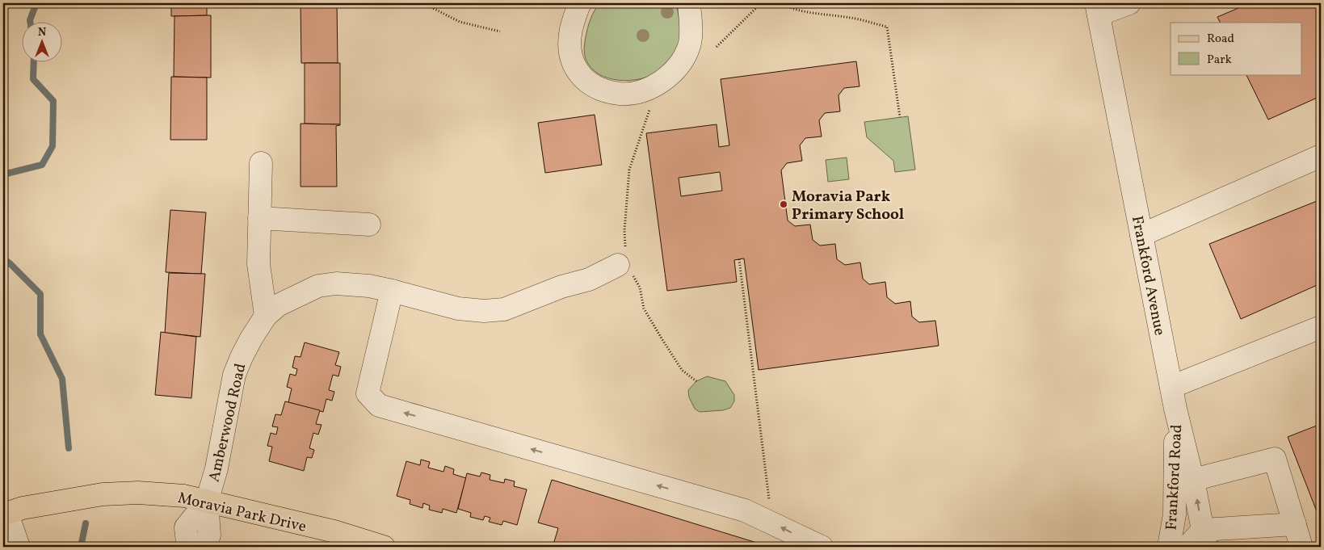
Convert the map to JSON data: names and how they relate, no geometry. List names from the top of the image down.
{
  "streets": {
    "main road": ["Moravia Park Drive"],
    "street": ["Frankford Avenue", "Amberwood Road", "Frankford Road"]
  },
  "crossings": [
    ["Frankford Avenue", "Frankford Road"],
    ["Amberwood Road", "Moravia Park Drive"]
  ],
  "places": ["Moravia Park Primary School"],
  "legend": ["Road", "Park"],
  "north": "top"
}
